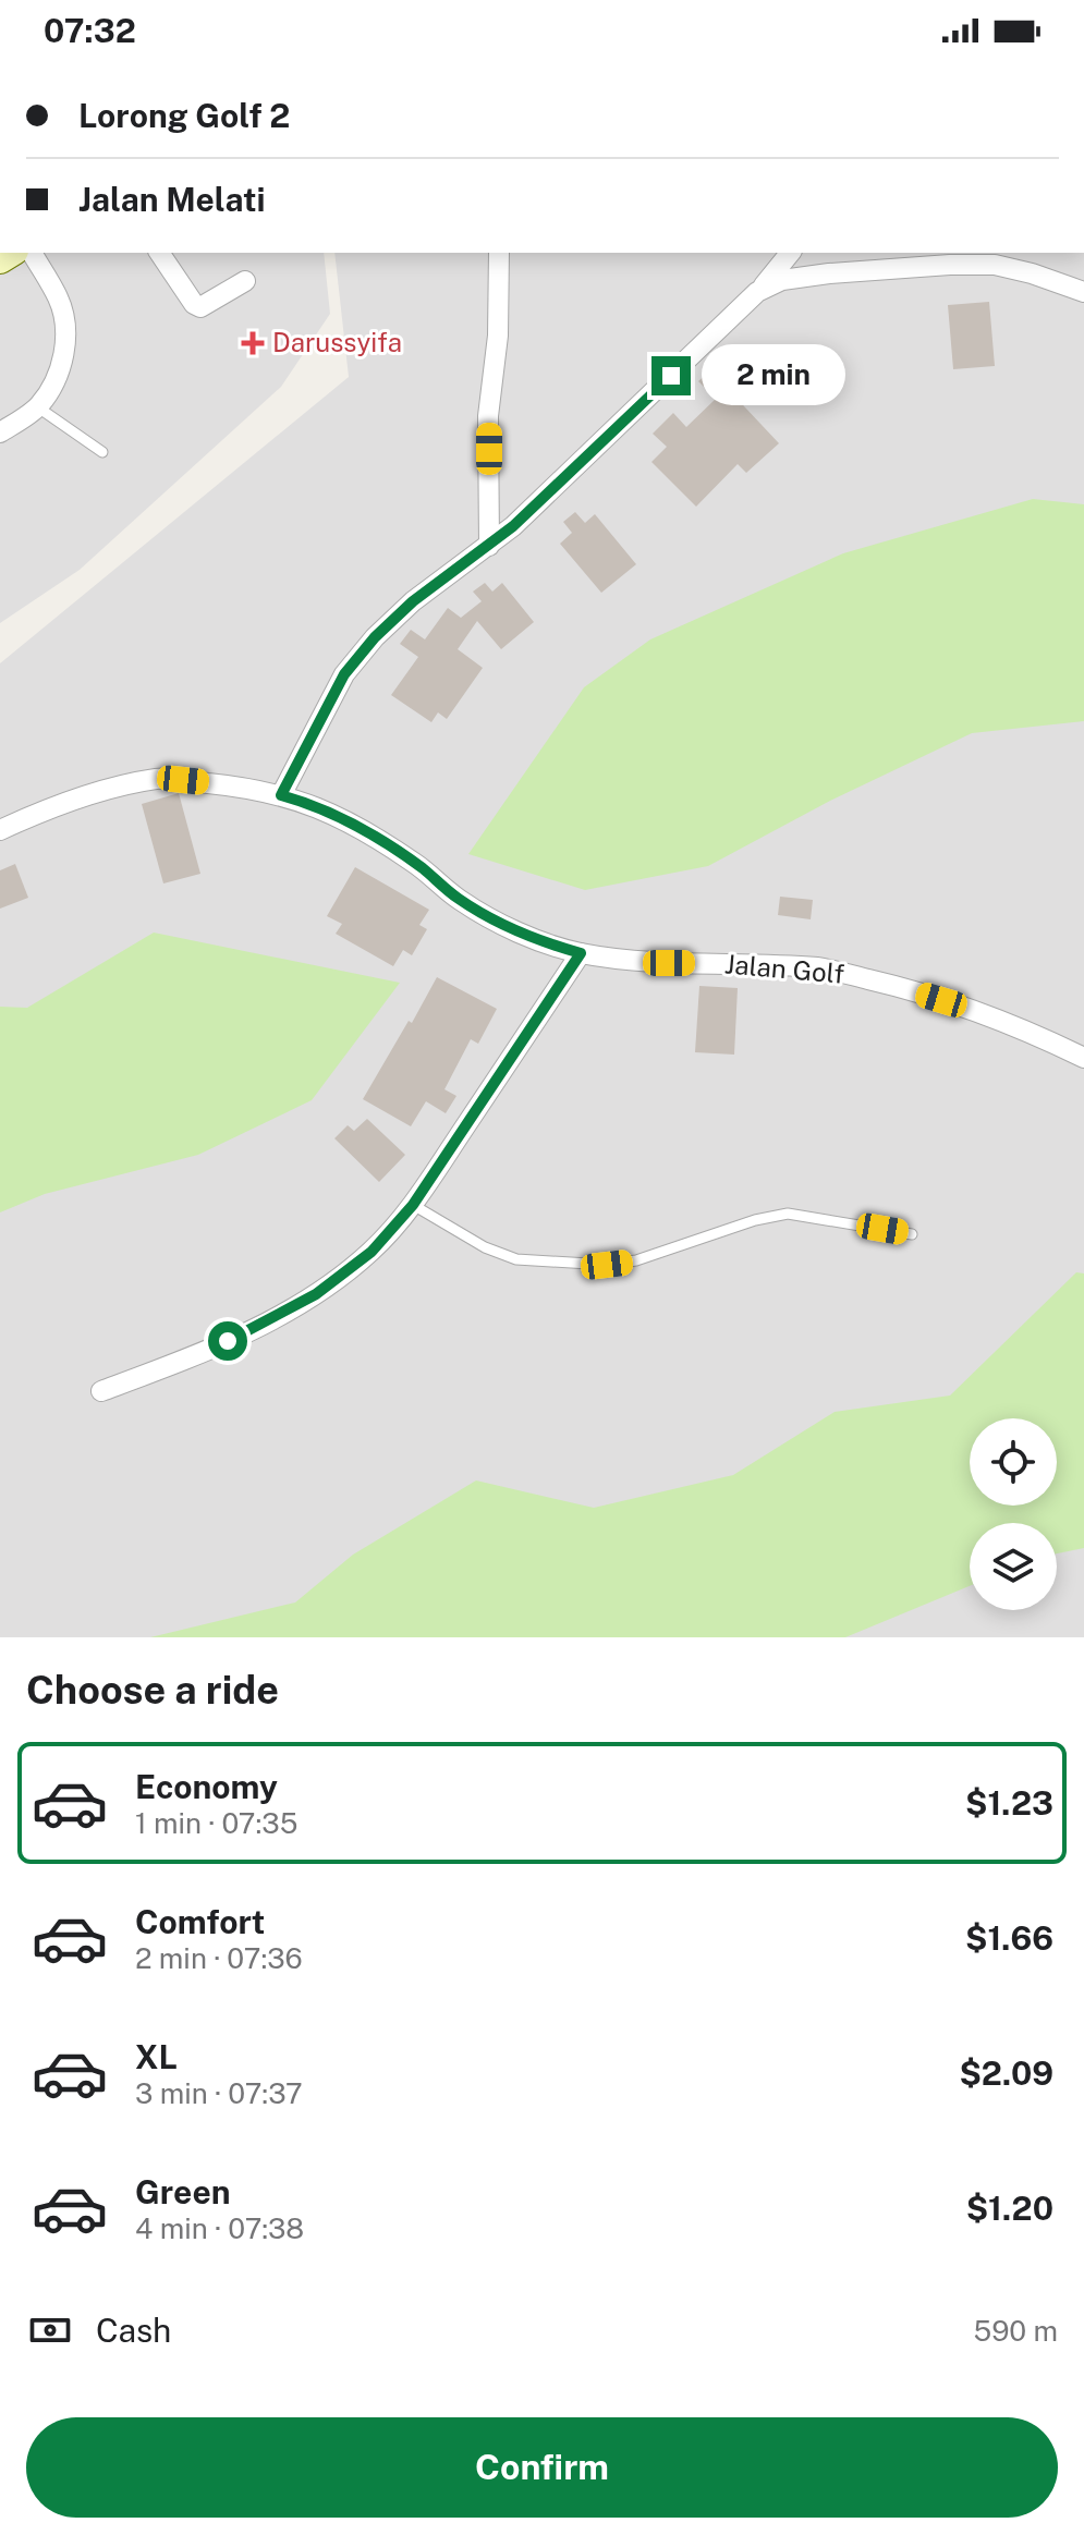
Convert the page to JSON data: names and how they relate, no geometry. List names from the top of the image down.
{
  "streets": {
    "street": ["Jalan Golf"]
  },
  "places": {
    "health": ["Darussyifa"]
  },
  "page": {
    "status": "07:32",
    "banner": ["Lorong Golf 2", "Jalan Melati"],
    "bubble": "2 min",
    "heading": "Choose a ride",
    "list": [
      {
        "name": "Economy",
        "note": "1 min · 07:35",
        "value": "$1.23"
      },
      {
        "name": "Comfort",
        "note": "2 min · 07:36",
        "value": "$1.66"
      },
      {
        "name": "XL",
        "note": "3 min · 07:37",
        "value": "$2.09"
      },
      {
        "name": "Green",
        "note": "4 min · 07:38",
        "value": "$1.20"
      }
    ],
    "pay": ["Cash", "590 m"],
    "buttons": "Confirm"
  }
}
